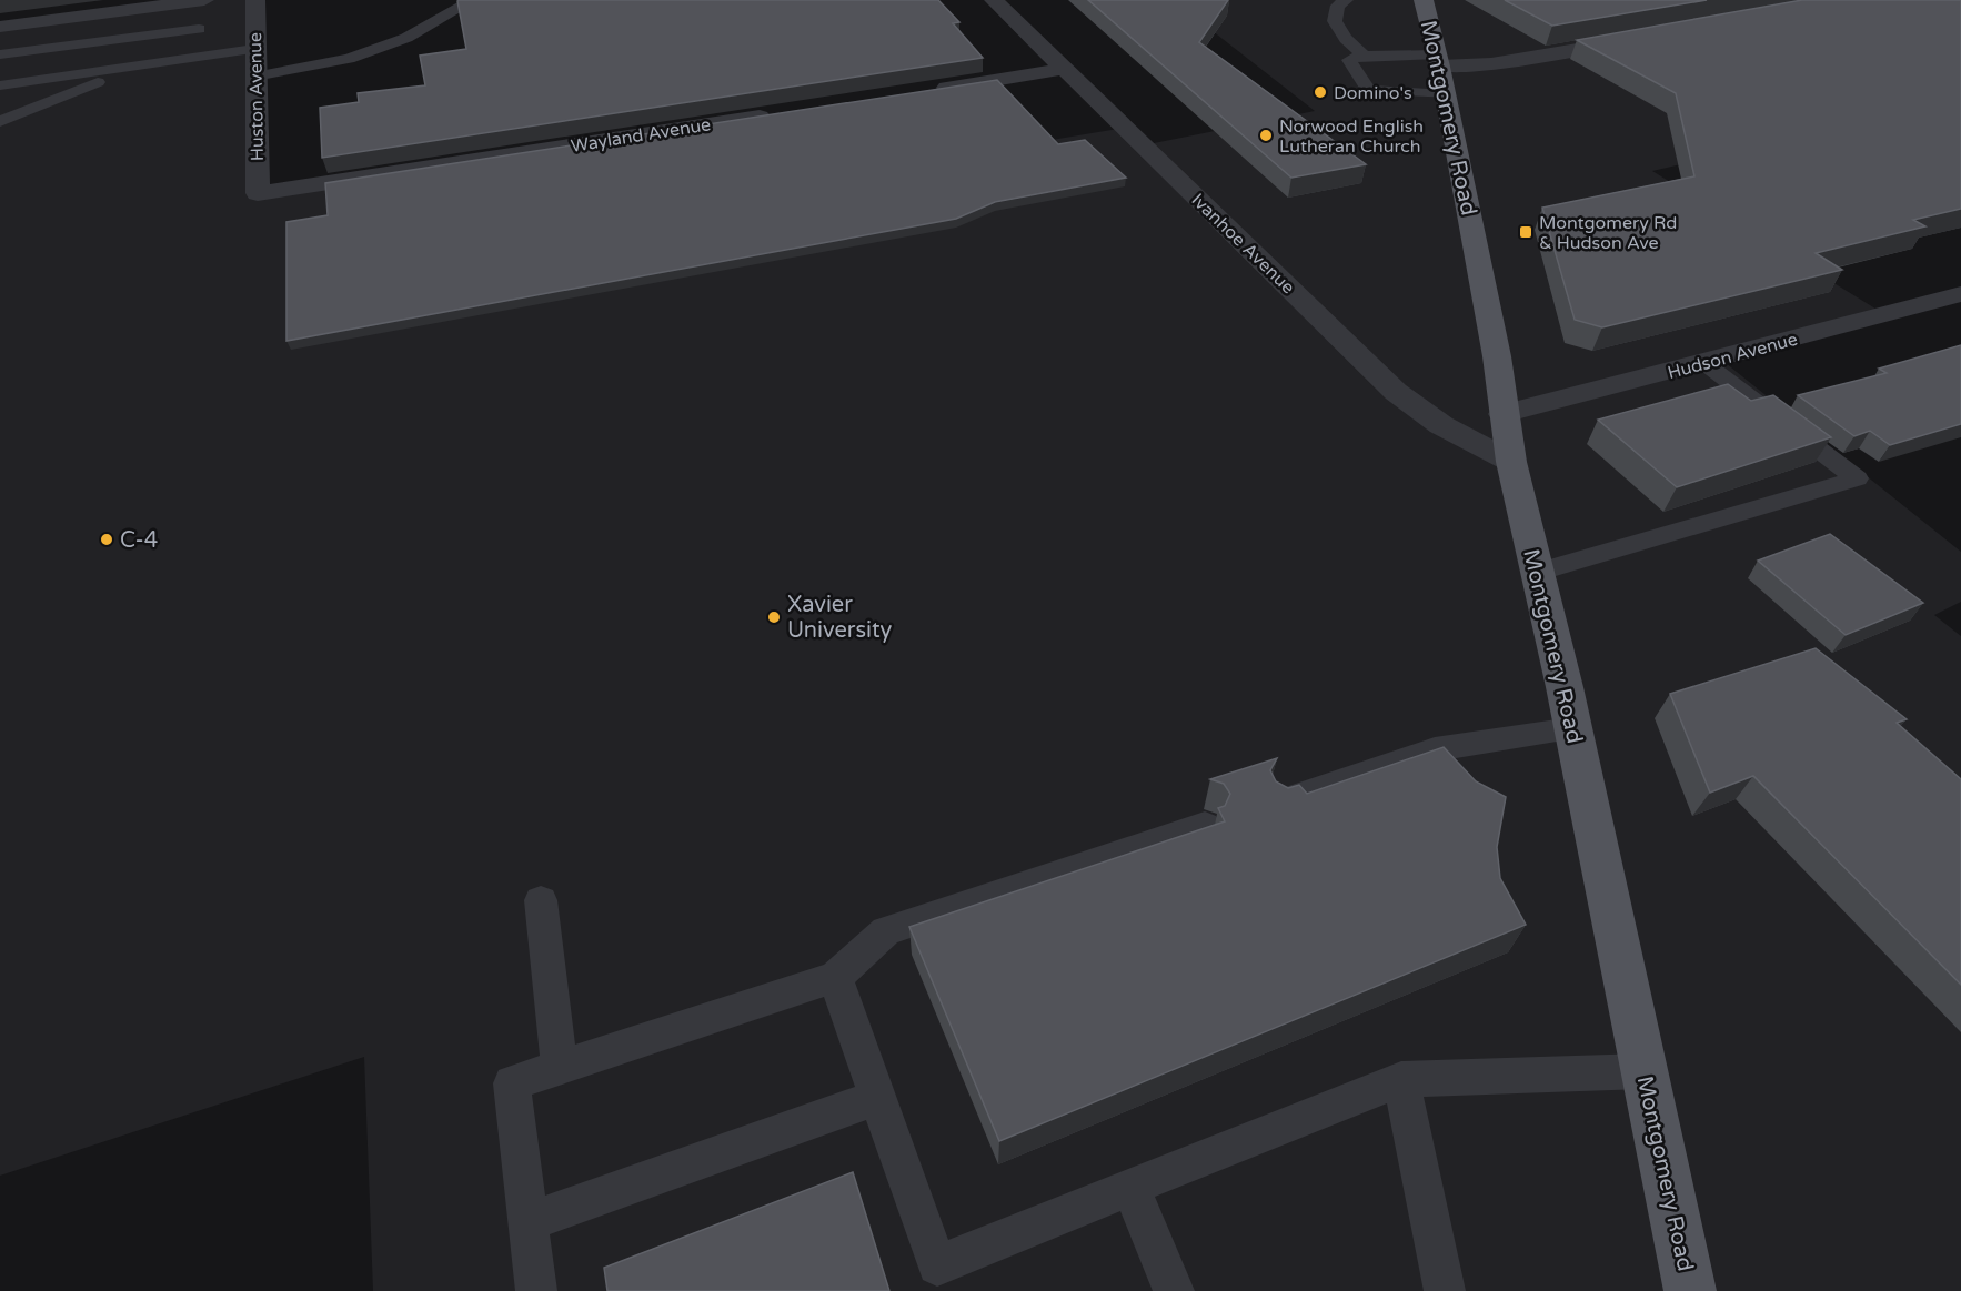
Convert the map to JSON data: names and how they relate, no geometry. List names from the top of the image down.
{
  "streets": {
    "main road": ["Montgomery Road"],
    "street": [
      "Huston Avenue",
      "Wayland Avenue",
      "Ivanhoe Avenue",
      "Hudson Avenue"
    ]
  },
  "crossings": [
    ["Huston Avenue", "Wayland Avenue"],
    ["Montgomery Road", "Ivanhoe Avenue"],
    ["Montgomery Road", "Hudson Avenue"]
  ],
  "places": {
    "other": [
      "Domino's",
      "Norwood English Lutheran Church",
      "C-4",
      "Xavier University"
    ],
    "transit": ["Montgomery Rd & Hudson Ave"]
  }
}
